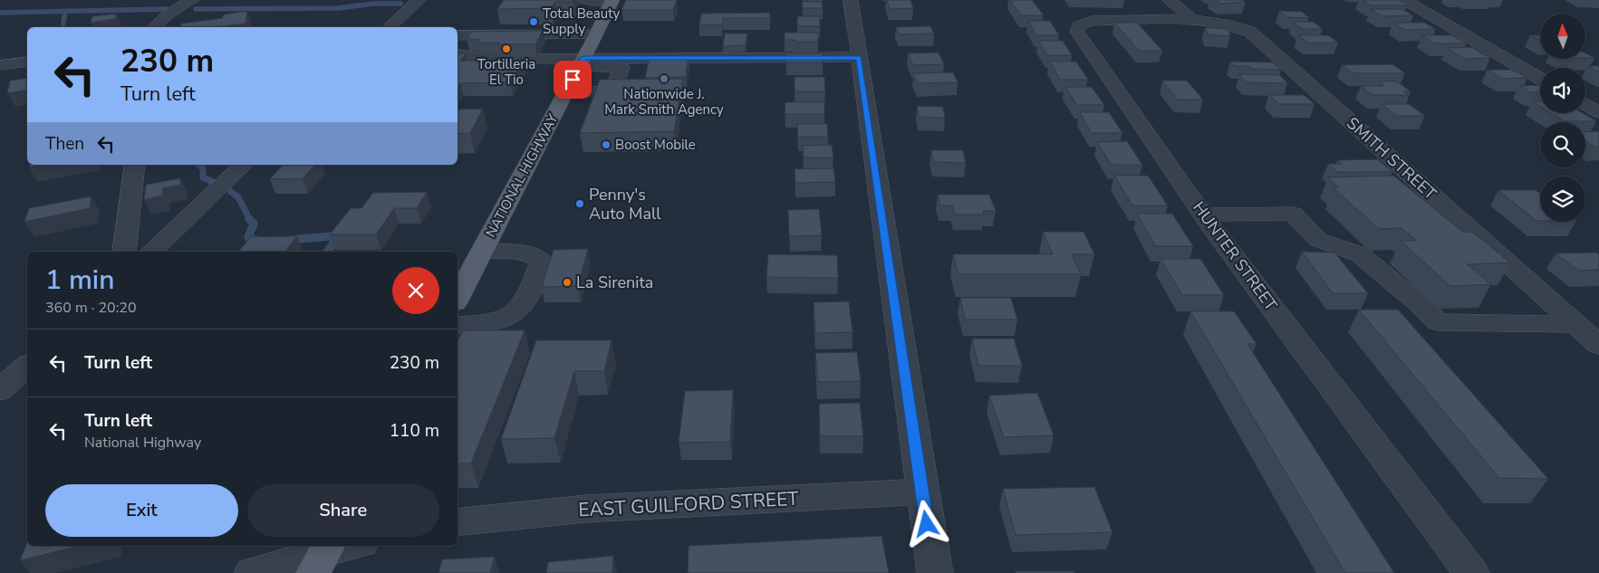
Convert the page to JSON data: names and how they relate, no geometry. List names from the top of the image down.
{
  "streets": {
    "main road": ["NATIONAL HIGHWAY"],
    "street": ["SMITH STREET", "HUNTER STREET", "EAST GUILFORD STREET"]
  },
  "crossings": [
    ["SMITH STREET", "HUNTER STREET"]
  ],
  "places": [
    "Total Beauty Supply",
    "Tortilleria El Tio",
    "Nationwide J. Mark Smith Agency",
    "Boost Mobile",
    "Penny's Auto Mall",
    "La Sirenita"
  ],
  "north": "top",
  "page": {
    "turn": ["230 m", "Turn left"],
    "then": "Then",
    "heading": ["1 min", "360 m · 20:20"],
    "list": [
      {
        "name": "Turn left",
        "value": "230 m"
      },
      {
        "name": "Turn left",
        "note": "National Highway",
        "value": "110 m"
      }
    ],
    "buttons": ["Exit", "Share"]
  }
}
